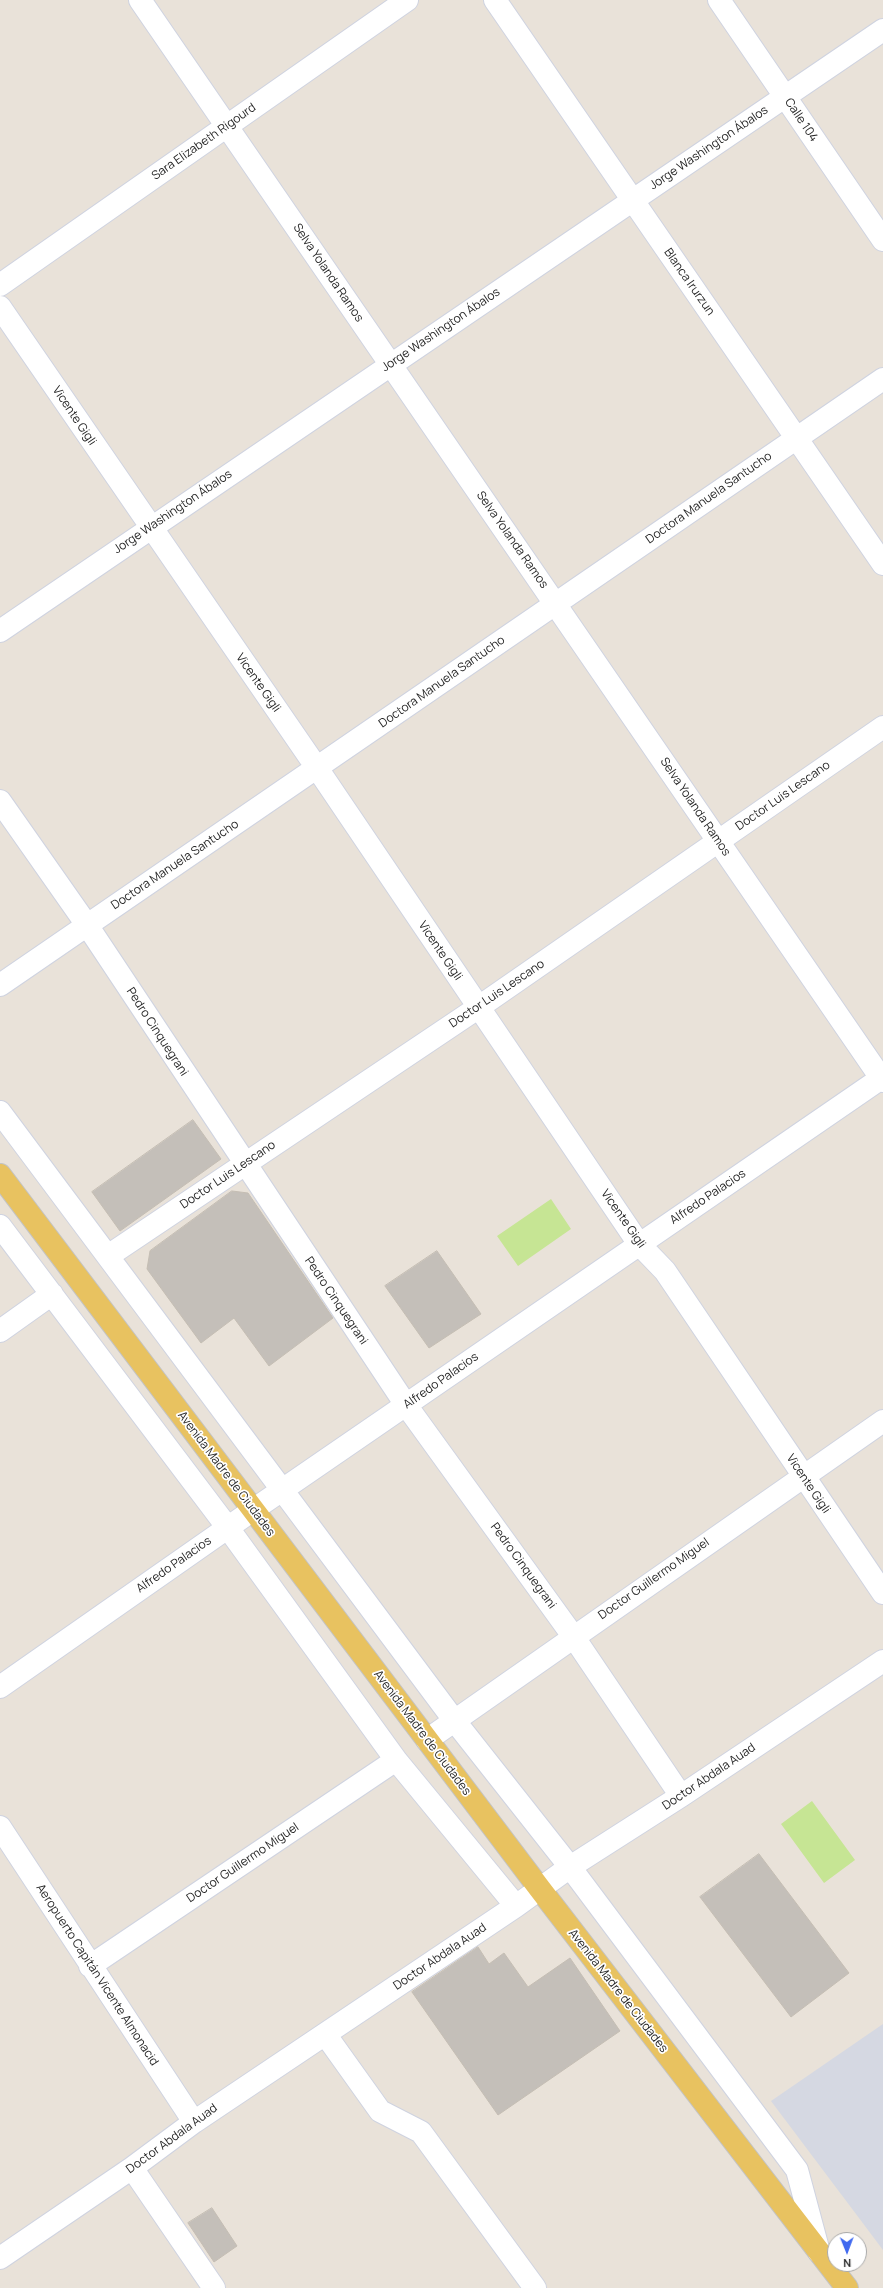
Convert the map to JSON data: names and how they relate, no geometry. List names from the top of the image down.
{
  "streets": {
    "main road": ["Avenida Madre de Ciudades"],
    "street": [
      "Calle 104",
      "Sara Elizabeth Rigourd",
      "Jorge Washington Ábalos",
      "Selva Yolanda Ramos",
      "Blanca Irurzun",
      "Vicente Gigli",
      "Doctora Manuela Santucho",
      "Doctor Luis Lescano",
      "Pedro Cinquegrani",
      "Alfredo Palacios",
      "Doctor Guillermo Miguel",
      "Doctor Abdala Auad",
      "Aeropuerto Capitán Vicente Almonacid"
    ]
  },
  "crossings": [
    ["Calle 104", "Jorge Washington Ábalos"],
    ["Sara Elizabeth Rigourd", "Selva Yolanda Ramos"],
    ["Jorge Washington Ábalos", "Selva Yolanda Ramos"],
    ["Jorge Washington Ábalos", "Blanca Irurzun"],
    ["Jorge Washington Ábalos", "Vicente Gigli"],
    ["Selva Yolanda Ramos", "Doctora Manuela Santucho"],
    ["Selva Yolanda Ramos", "Doctor Luis Lescano"],
    ["Selva Yolanda Ramos", "Alfredo Palacios"],
    ["Blanca Irurzun", "Doctora Manuela Santucho"],
    ["Vicente Gigli", "Doctora Manuela Santucho"],
    ["Vicente Gigli", "Doctor Luis Lescano"],
    ["Vicente Gigli", "Alfredo Palacios"],
    ["Vicente Gigli", "Doctor Guillermo Miguel"],
    ["Doctora Manuela Santucho", "Pedro Cinquegrani"],
    ["Doctor Luis Lescano", "Pedro Cinquegrani"],
    ["Pedro Cinquegrani", "Alfredo Palacios"],
    ["Pedro Cinquegrani", "Doctor Guillermo Miguel"],
    ["Pedro Cinquegrani", "Doctor Abdala Auad"],
    ["Alfredo Palacios", "Avenida Madre de Ciudades"],
    ["Avenida Madre de Ciudades", "Doctor Guillermo Miguel"],
    ["Avenida Madre de Ciudades", "Doctor Abdala Auad"],
    ["Doctor Guillermo Miguel", "Aeropuerto Capitán Vicente Almonacid"],
    ["Doctor Abdala Auad", "Aeropuerto Capitán Vicente Almonacid"]
  ],
  "north": "bottom"
}
